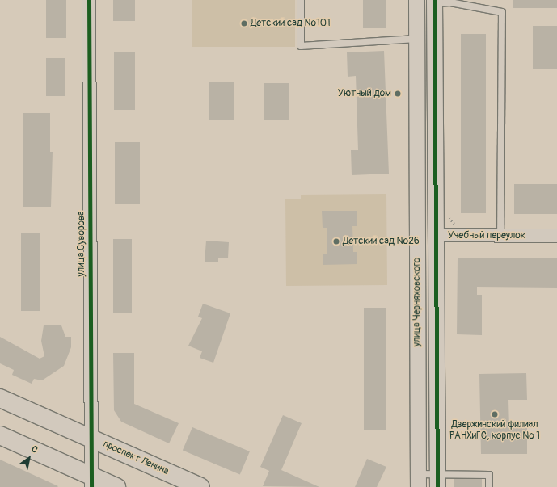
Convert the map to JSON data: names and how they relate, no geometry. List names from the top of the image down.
{
  "streets": {
    "main road": ["проспект Ленина"],
    "street": ["Учебный переулок", "улица Суворова", "улица Черняховского"]
  },
  "crossings": [
    ["Учебный переулок", "улица Черняховского"],
    ["улица Суворова", "проспект Ленина"]
  ],
  "places": [
    "Детский сад №101",
    "Уютный дом",
    "Детский сад №26",
    "Дзержинский филиал РАНХиГС, корпус № 1"
  ],
  "north": "top right"
}
